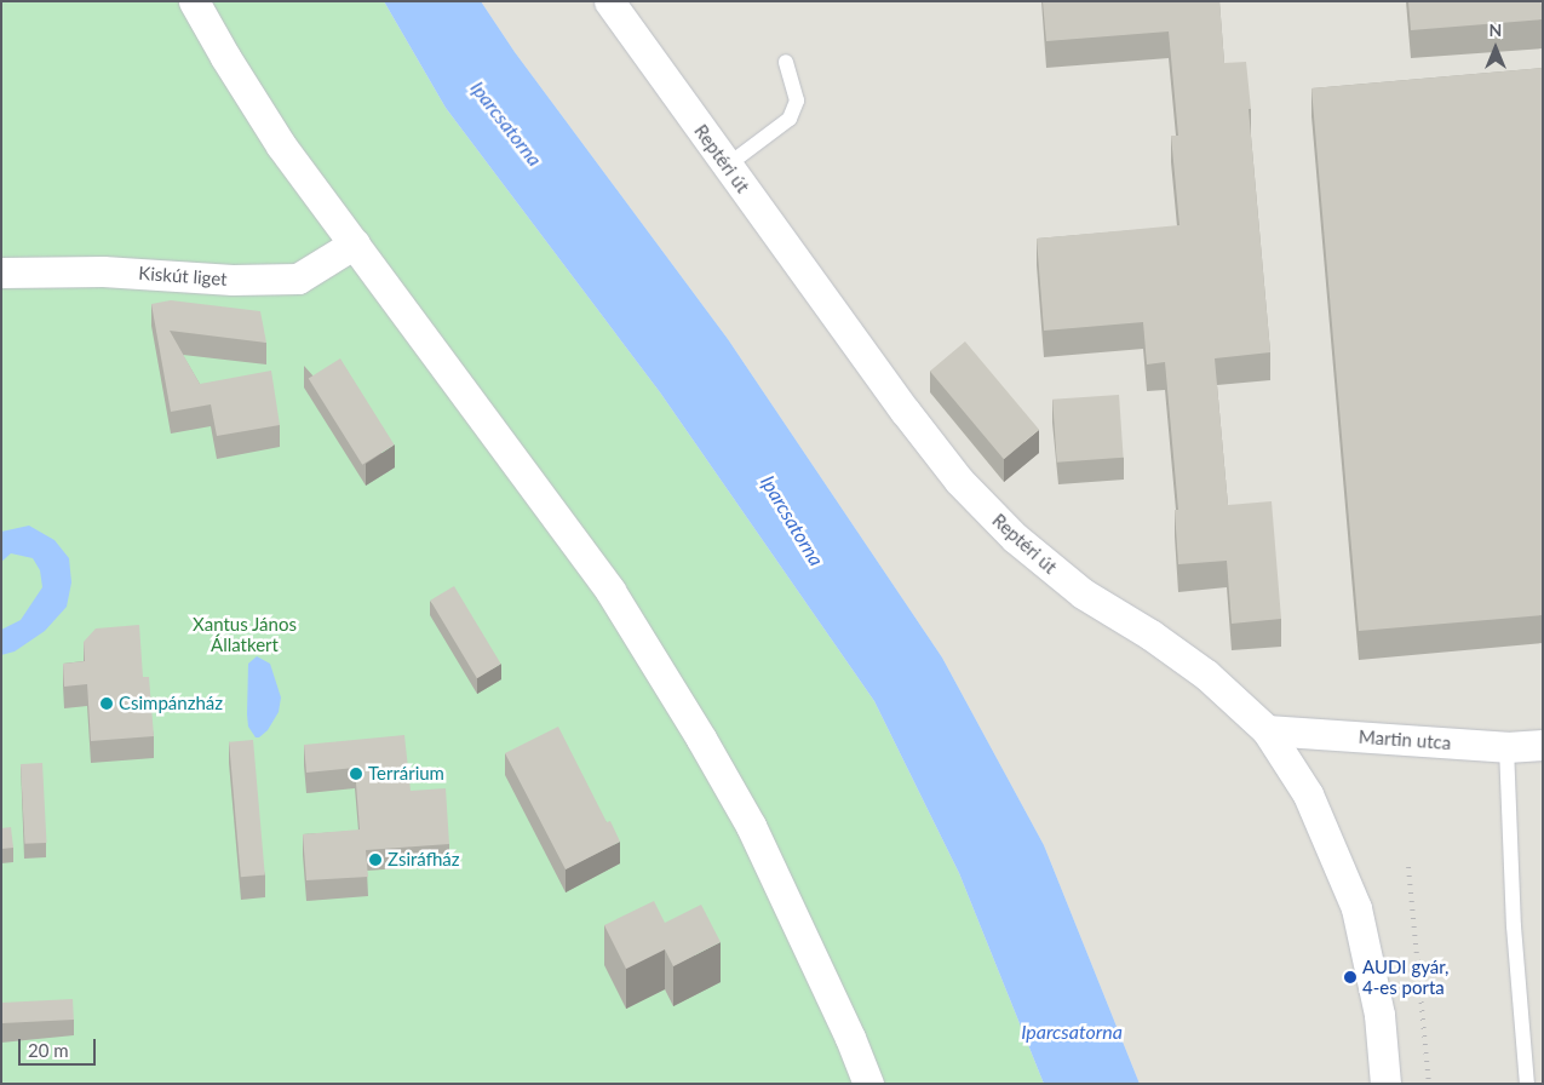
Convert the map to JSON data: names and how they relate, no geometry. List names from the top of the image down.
{
  "streets": {
    "street": ["Reptéri út", "Kiskút liget", "Martin utca"]
  },
  "crossings": [
    ["Reptéri út", "Martin utca"]
  ],
  "water": ["Iparcsatorna"],
  "parks": ["Xantus János Állatkert"],
  "places": [
    "Csimpánzház",
    "Terrárium",
    "Zsiráfház",
    "AUDI gyár, 4-es porta"
  ],
  "scale_bar": "20 m",
  "north": "top"
}
